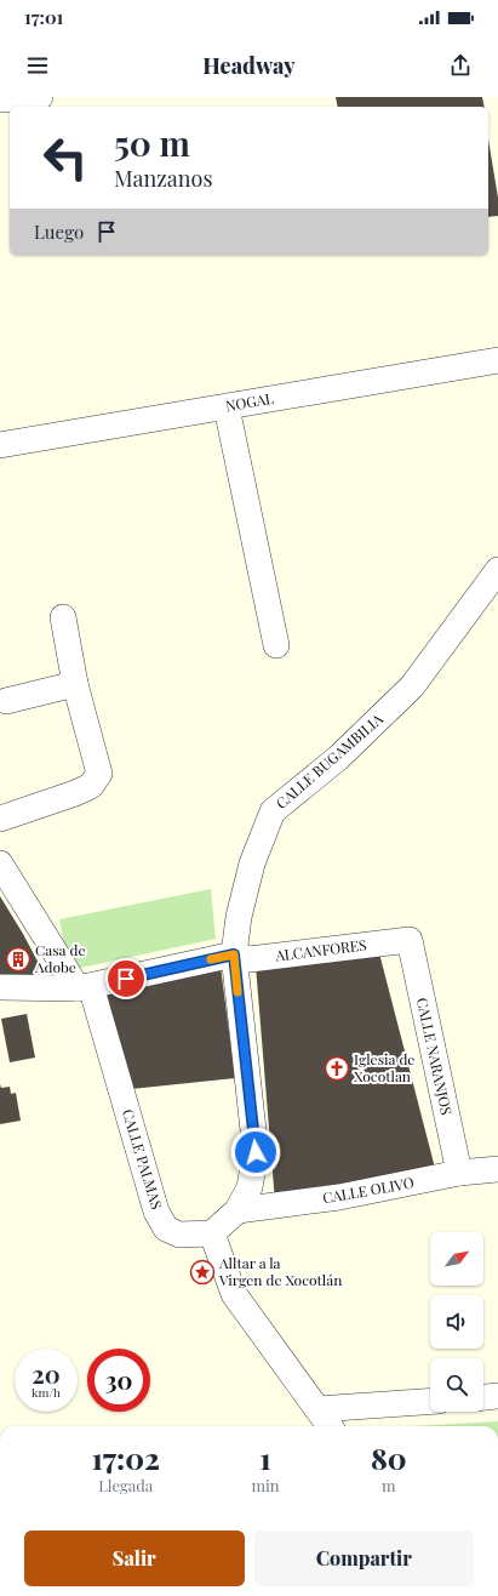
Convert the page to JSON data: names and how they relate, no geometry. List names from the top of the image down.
{
  "streets": {
    "street": [
      "NOGAL",
      "CALLE BUGAMBILIA",
      "ALCANFORES",
      "CALLE NARANJOS",
      "CALLE PALMAS",
      "CALLE OLIVO"
    ]
  },
  "crossings": [
    ["CALLE BUGAMBILIA", "ALCANFORES"],
    ["CALLE BUGAMBILIA", "CALLE PALMAS"],
    ["CALLE BUGAMBILIA", "CALLE OLIVO"],
    ["ALCANFORES", "CALLE NARANJOS"],
    ["CALLE NARANJOS", "CALLE OLIVO"]
  ],
  "places": {
    "building": ["Casa de Adobe"],
    "church": ["Iglesia de Xocotlan"],
    "place": ["Alltar a la Virgen de Xocotlán"]
  },
  "north": "top right",
  "page": {
    "status": "17:01",
    "header": "Headway",
    "turn": ["50 m", "Manzanos"],
    "then": "Luego",
    "speed": "20 km/h",
    "limit": "30",
    "eta": [
      "17:02",
      "Llegada",
      "1",
      "min",
      "80",
      "m"
    ],
    "buttons": ["Salir", "Compartir"]
  }
}
